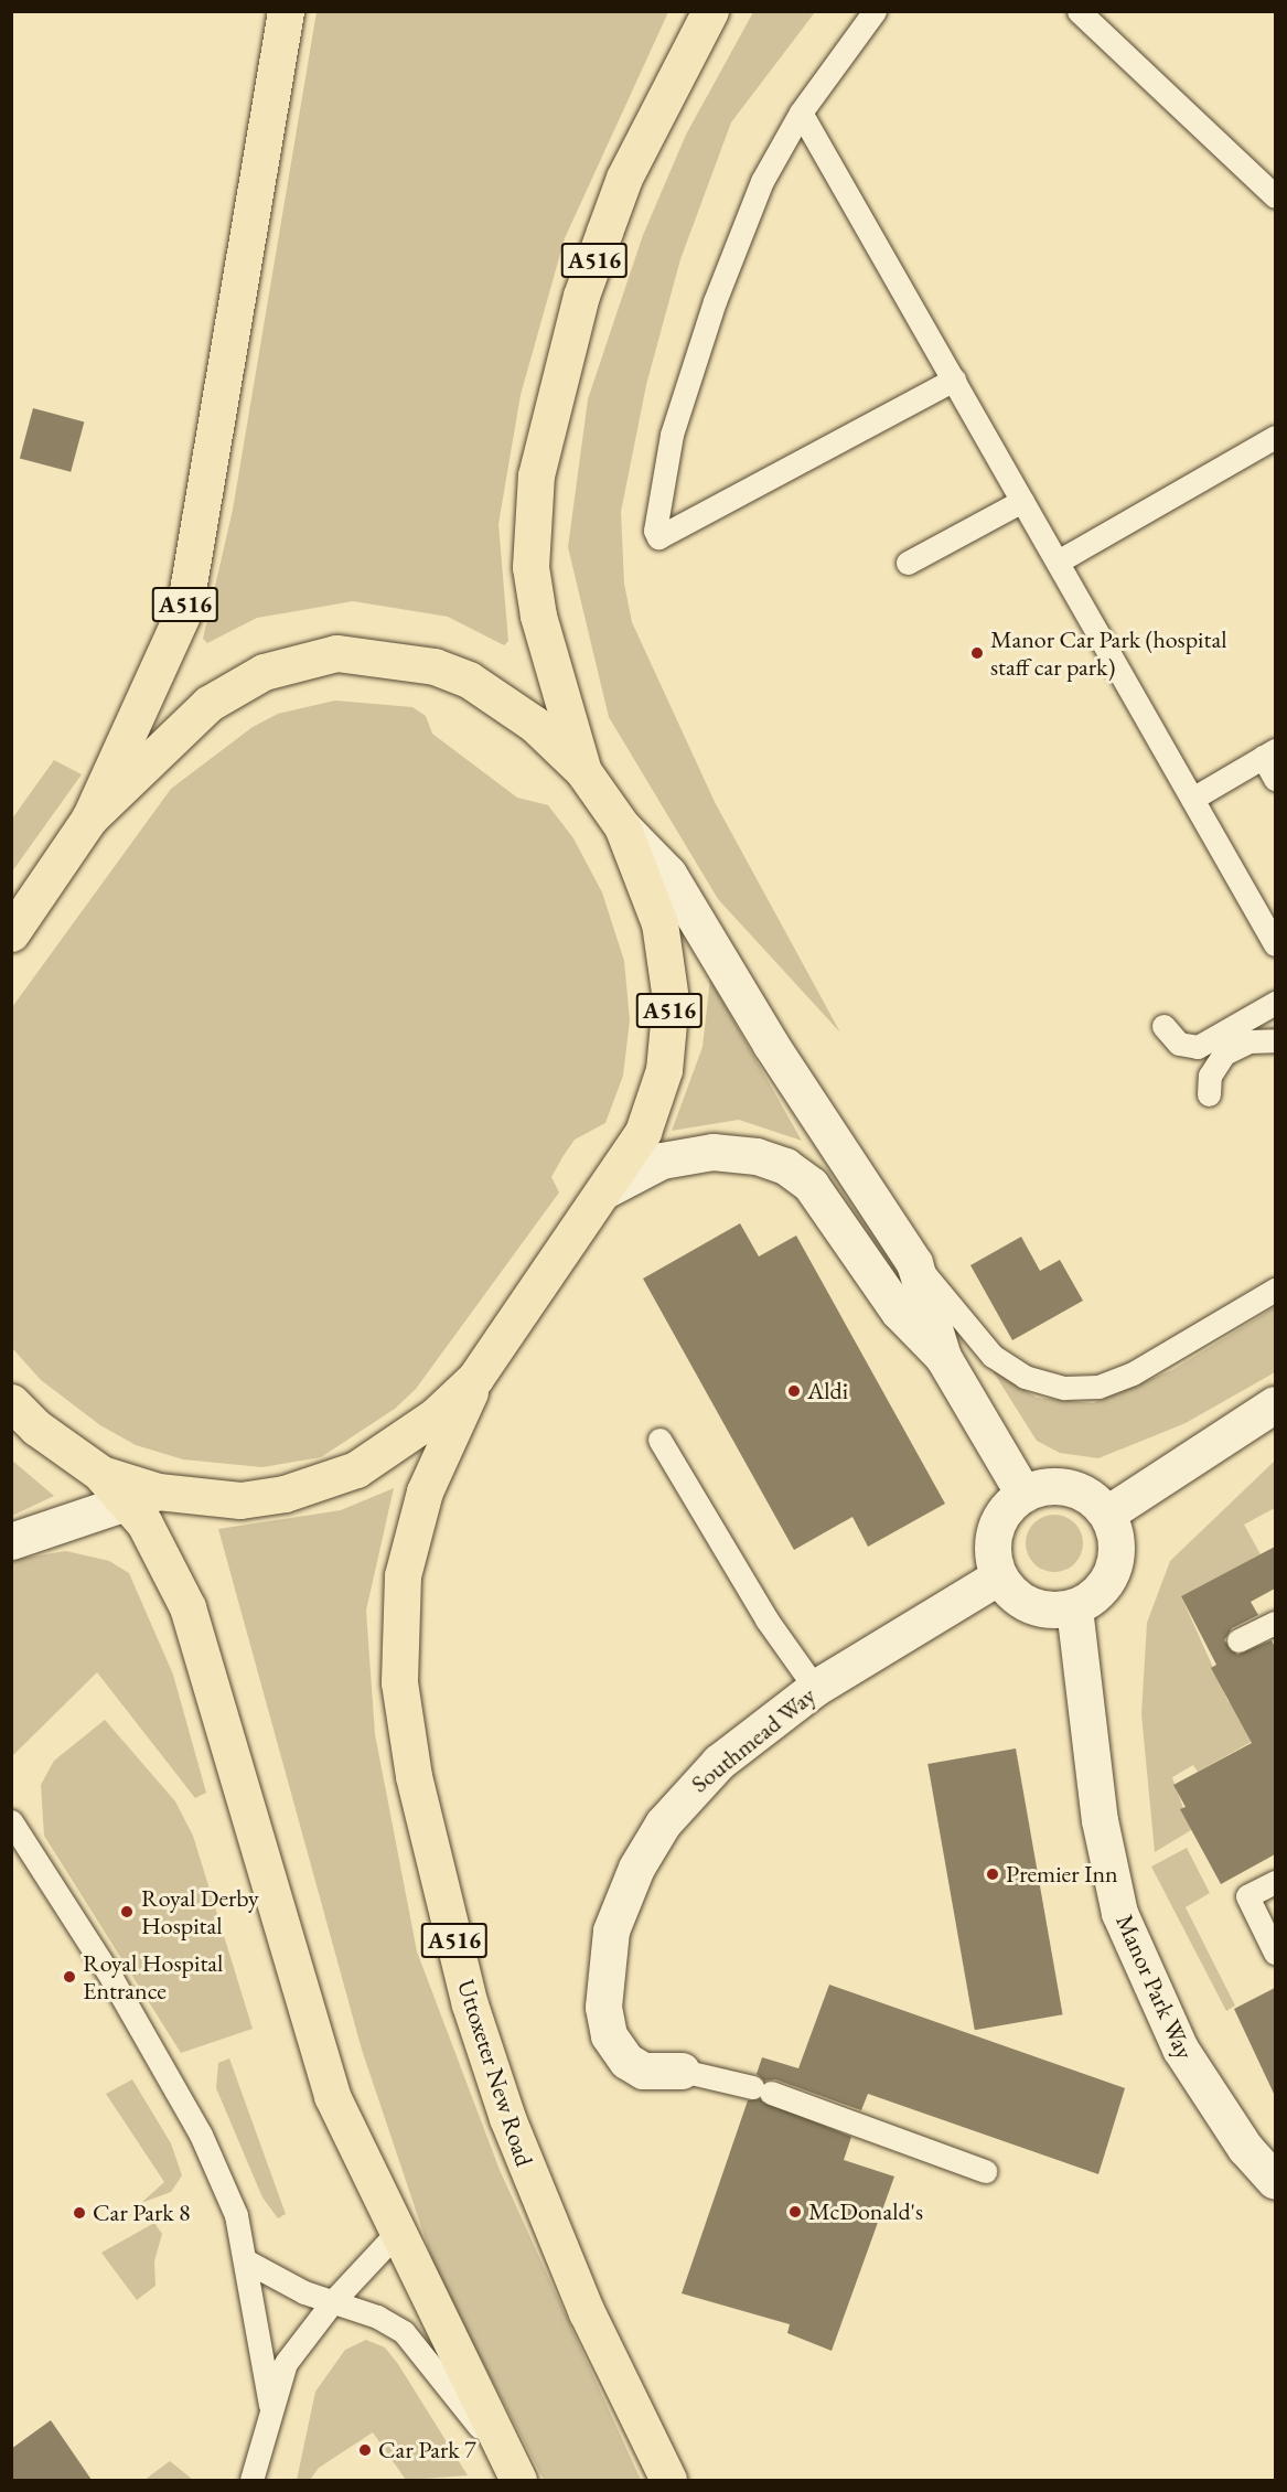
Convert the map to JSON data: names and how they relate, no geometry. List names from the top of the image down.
{
  "streets": {
    "highway": ["A516", "Uttoxeter New Road"],
    "street": ["Southmead Way", "Manor Park Way"]
  },
  "crossings": [
    ["A516", "Uttoxeter New Road"],
    ["Southmead Way", "Manor Park Way"]
  ],
  "places": [
    "Manor Car Park (hospital staff car park)",
    "Aldi",
    "Premier Inn",
    "Royal Derby Hospital",
    "Royal Hospital Entrance",
    "McDonald's",
    "Car Park 8",
    "Car Park 7"
  ]
}
